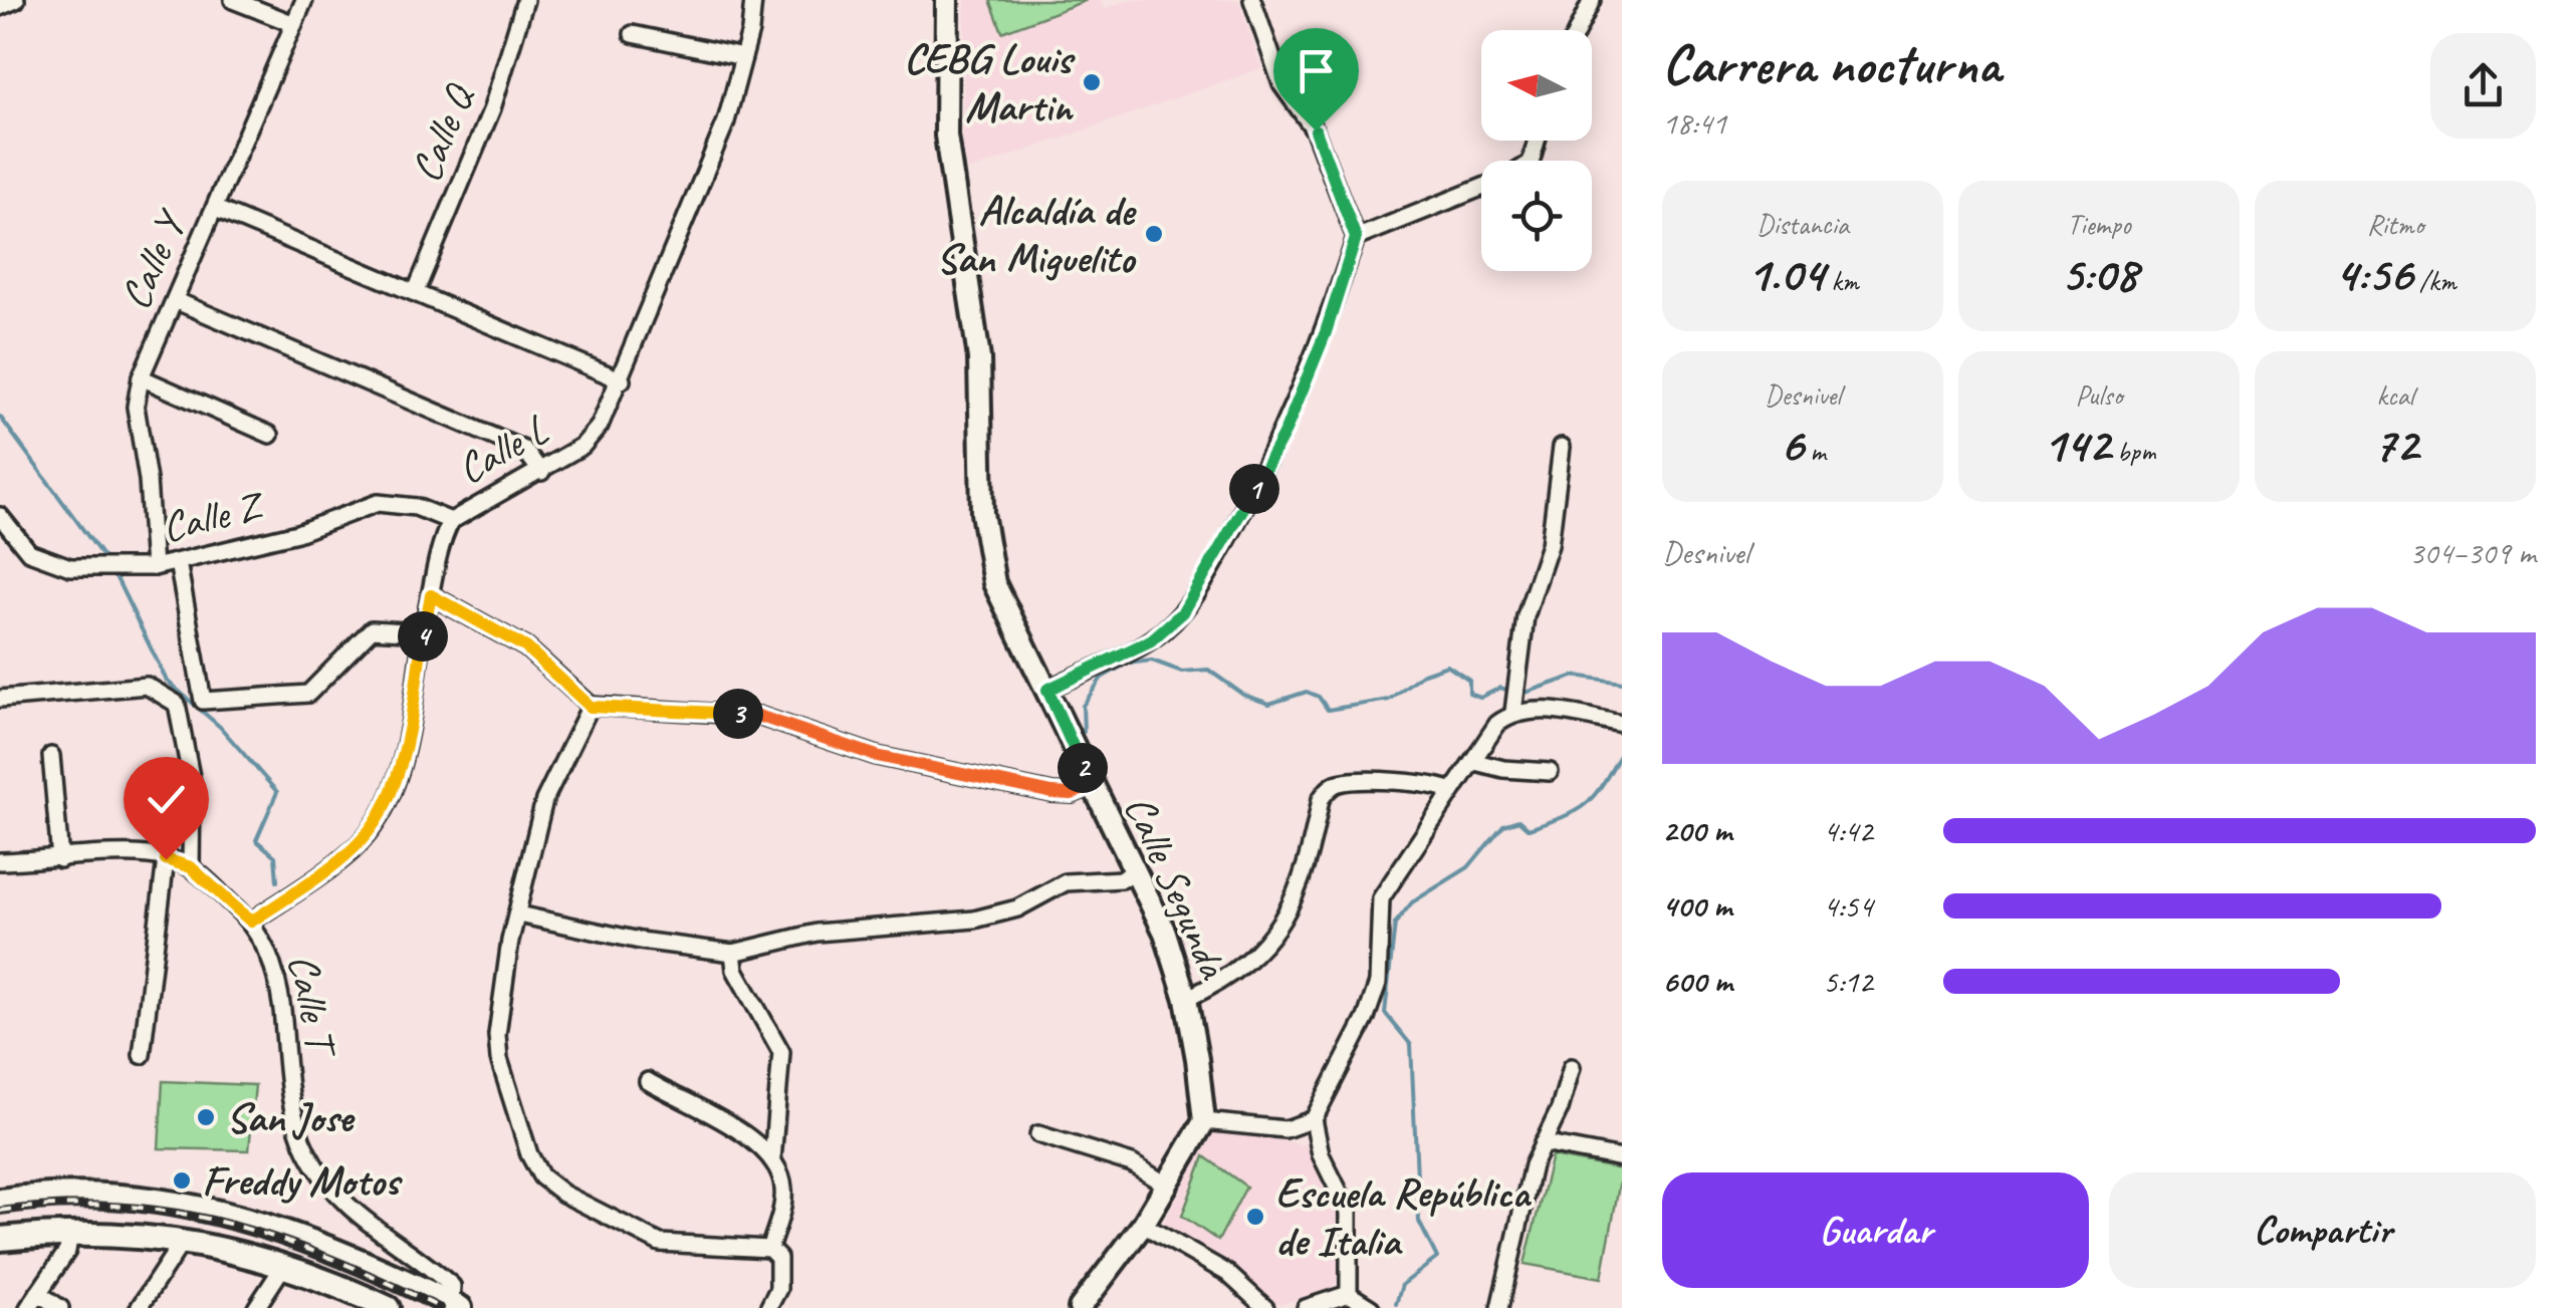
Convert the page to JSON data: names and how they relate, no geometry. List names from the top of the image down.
{
  "streets": {
    "street": [
      "Calle Q",
      "Calle Y",
      "Calle L",
      "Calle Z",
      "Calle Segunda",
      "Calle T"
    ]
  },
  "crossings": [
    ["Calle Y", "Calle Z"],
    ["Calle L", "Calle Z"],
    ["Calle L", "Calle T"]
  ],
  "places": [
    "CEBG Louis Martin",
    "Alcaldía de San Miguelito",
    "San Jose",
    "Freddy Motos",
    "Escuela República de Italia"
  ],
  "north": "left",
  "page": {
    "heading": ["Carrera nocturna", "18:41"],
    "stats": [
      ["Distancia", "1.04 km"],
      ["Tiempo", "5:08"],
      ["Ritmo", "4:56 /km"],
      ["Desnivel", "6 m"],
      ["Pulso", "142 bpm"],
      ["kcal", "72"]
    ],
    "pins": [
      "1",
      "4",
      "3",
      "2"
    ],
    "chart": ["Desnivel", "304–309 m"],
    "list": [
      {
        "name": "200 m",
        "note": "4:42"
      },
      {
        "name": "400 m",
        "note": "4:54"
      },
      {
        "name": "600 m",
        "note": "5:12"
      }
    ],
    "buttons": ["Guardar", "Compartir"]
  }
}
